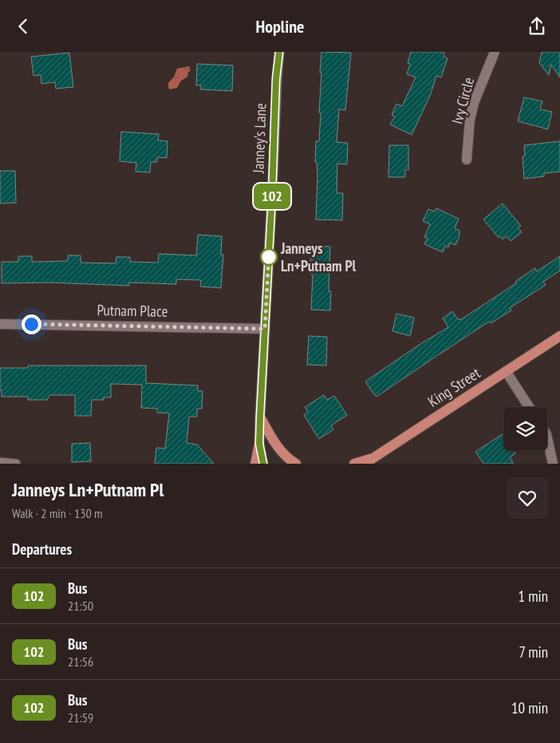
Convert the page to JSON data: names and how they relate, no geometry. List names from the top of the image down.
{
  "streets": {
    "main road": ["King Street"],
    "street": ["Ivy Circle", "Janney's Lane", "Putnam Place"]
  },
  "crossings": [
    ["Janney's Lane", "Putnam Place"]
  ],
  "places": ["Janneys Ln+Putnam Pl"],
  "lines": ["bus line 102"],
  "page": {
    "header": "Hopline",
    "on_map": "102",
    "heading": [
      ["Janneys Ln+Putnam Pl", "Walk · 2 min · 130 m"],
      "Departures"
    ],
    "list": [
      {
        "mark": "102",
        "name": "Bus",
        "note": "21:50",
        "value": "1 min"
      },
      {
        "mark": "102",
        "name": "Bus",
        "note": "21:56",
        "value": "7 min"
      },
      {
        "mark": "102",
        "name": "Bus",
        "note": "21:59",
        "value": "10 min"
      }
    ]
  }
}
